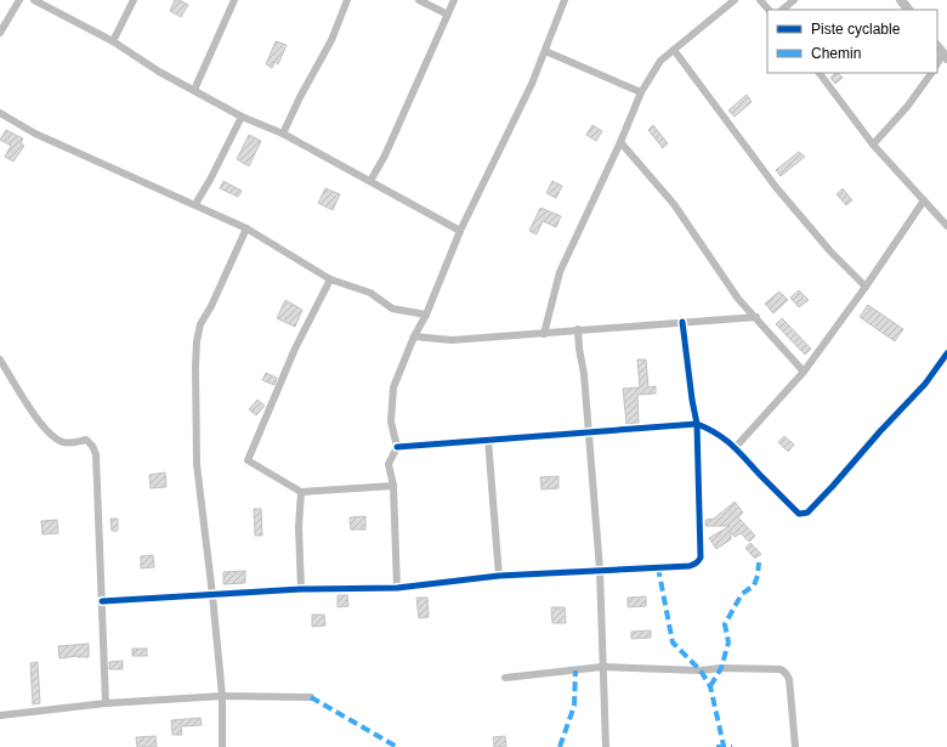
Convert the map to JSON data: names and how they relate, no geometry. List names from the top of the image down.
{
  "legend": ["Piste cyclable", "Chemin"]
}
